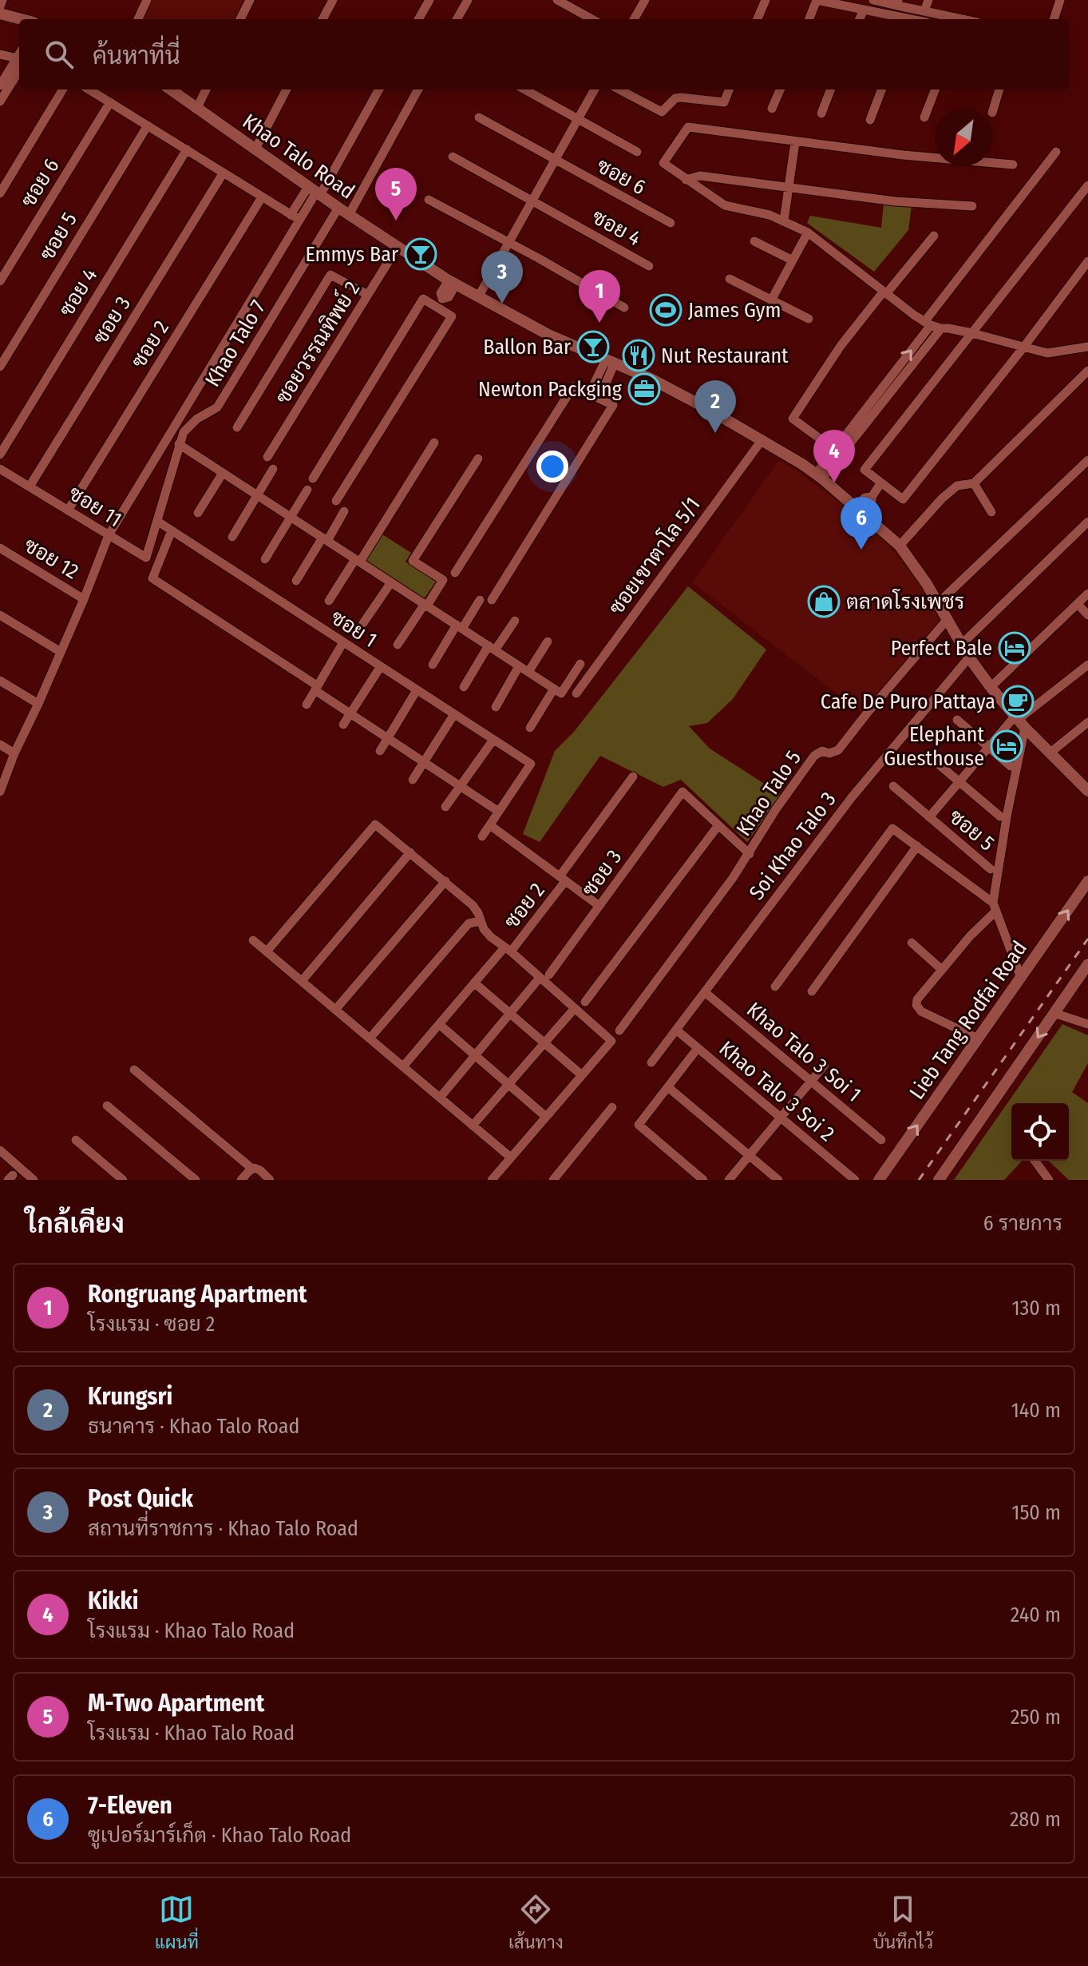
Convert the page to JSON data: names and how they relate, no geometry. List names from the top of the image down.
{
  "streets": {
    "street": [
      "Khao Talo Road",
      "ซอย 6",
      "ซอย 4",
      "ซอย 5",
      "ซอย 3",
      "ซอยวรรณทิพย์ 2",
      "Khao Talo 7",
      "ซอย 2",
      "ซอย 11",
      "ซอยเขาตาโล 5/1",
      "ซอย 12",
      "ซอย 1",
      "Khao Talo 5",
      "Soi Khao Talo 3",
      "Lieb Tang Rodfai Road",
      "Khao Talo 3 Soi 1",
      "Khao Talo 3 Soi 2"
    ]
  },
  "crossings": [
    ["Khao Talo Road", "ซอยวรรณทิพย์ 2"],
    ["Khao Talo Road", "Khao Talo 7"],
    ["Khao Talo Road", "ซอยเขาตาโล 5/1"],
    ["Khao Talo Road", "Khao Talo 5"],
    ["Khao Talo Road", "Soi Khao Talo 3"],
    ["ซอย 3", "ซอย 11"],
    ["Khao Talo 7", "ซอย 11"],
    ["Khao Talo 7", "ซอย 1"],
    ["ซอย 2", "ซอย 11"],
    ["ซอย 11", "ซอย 1"],
    ["Soi Khao Talo 3", "Khao Talo 3 Soi 1"],
    ["Soi Khao Talo 3", "Khao Talo 3 Soi 2"]
  ],
  "places": {
    "bar": ["Emmys Bar", "Ballon Bar"],
    "sports": ["James Gym"],
    "restaurant": ["Nut Restaurant"],
    "office": ["Newton Packging"],
    "shop": ["ตลาดโรงเพชร"],
    "hotel": ["Perfect Bale", "Elephant Guesthouse"],
    "cafe": ["Cafe De Puro Pattaya"]
  },
  "north": "bottom left",
  "page": {
    "search": "ค้นหาที่นี่",
    "pins": [
      "5",
      "3",
      "1",
      "2",
      "4",
      "6"
    ],
    "heading": ["ใกล้เคียง", "6 รายการ"],
    "list": [
      {
        "mark": "1",
        "name": "Rongruang Apartment",
        "note": "โรงแรม · ซอย 2",
        "value": "130 m"
      },
      {
        "mark": "2",
        "name": "Krungsri",
        "note": "ธนาคาร · Khao Talo Road",
        "value": "140 m"
      },
      {
        "mark": "3",
        "name": "Post Quick",
        "note": "สถานที่ราชการ · Khao Talo Road",
        "value": "150 m"
      },
      {
        "mark": "4",
        "name": "Kikki",
        "note": "โรงแรม · Khao Talo Road",
        "value": "240 m"
      },
      {
        "mark": "5",
        "name": "M-Two Apartment",
        "note": "โรงแรม · Khao Talo Road",
        "value": "250 m"
      },
      {
        "mark": "6",
        "name": "7-Eleven",
        "note": "ซูเปอร์มาร์เก็ต · Khao Talo Road",
        "value": "280 m"
      }
    ],
    "nav": ["แผนที่", "เส้นทาง", "บันทึกไว้"]
  }
}
